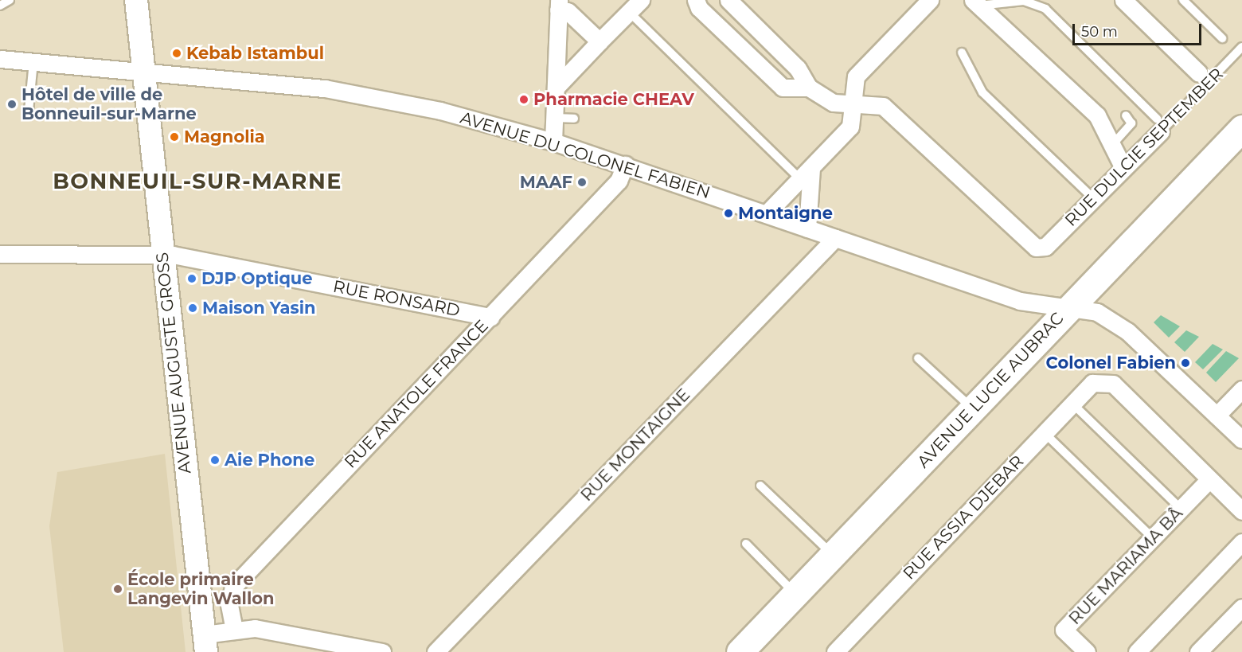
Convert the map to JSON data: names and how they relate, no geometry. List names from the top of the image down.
{
  "streets": {
    "main road": ["AVENUE LUCIE AUBRAC"],
    "street": [
      "RUE DULCIE SEPTEMBER",
      "AVENUE DU COLONEL FABIEN",
      "RUE RONSARD",
      "AVENUE AUGUSTE GROSS",
      "RUE ANATOLE FRANCE",
      "RUE MONTAIGNE",
      "RUE ASSIA DJEBAR",
      "RUE MARIAMA BÂ"
    ]
  },
  "crossings": [
    ["AVENUE DU COLONEL FABIEN", "AVENUE AUGUSTE GROSS"],
    ["AVENUE DU COLONEL FABIEN", "AVENUE LUCIE AUBRAC"],
    ["AVENUE DU COLONEL FABIEN", "RUE ANATOLE FRANCE"],
    ["AVENUE DU COLONEL FABIEN", "RUE MONTAIGNE"],
    ["RUE RONSARD", "AVENUE AUGUSTE GROSS"],
    ["RUE RONSARD", "RUE ANATOLE FRANCE"],
    ["RUE ASSIA DJEBAR", "RUE MARIAMA BÂ"]
  ],
  "districts": ["BONNEUIL-SUR-MARNE"],
  "places": [
    "Kebab Istambul",
    "Pharmacie CHEAV",
    "Hôtel de ville de Bonneuil-sur-Marne",
    "Magnolia",
    "MAAF",
    "Montaigne",
    "DJP Optique",
    "Maison Yasin",
    "Colonel Fabien",
    "Aie Phone",
    "École primaire Langevin Wallon"
  ],
  "scale_bar": "50 m"
}
